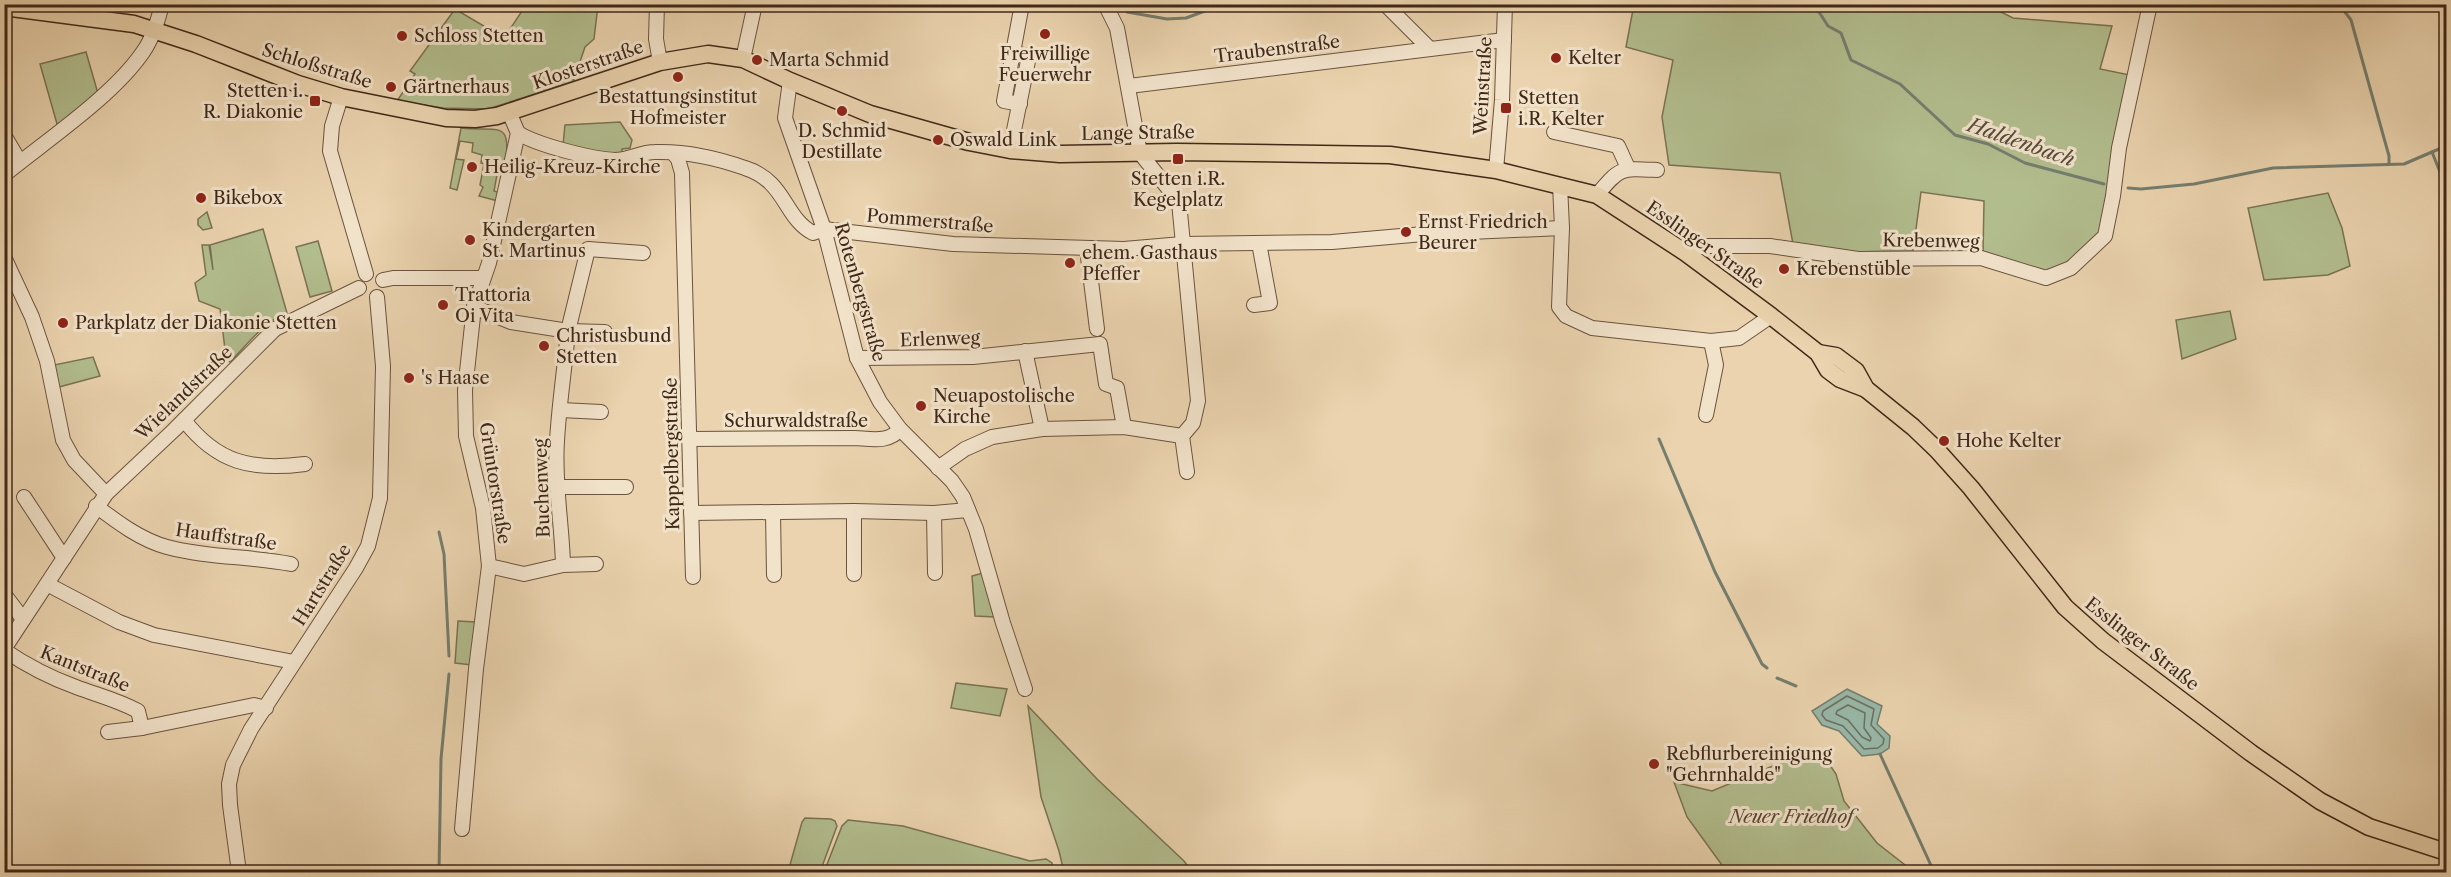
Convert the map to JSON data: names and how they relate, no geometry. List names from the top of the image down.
{
  "streets": {
    "main road": [
      "Klosterstraße",
      "Schloßstraße",
      "Lange Straße",
      "Esslinger Straße"
    ],
    "street": [
      "Traubenstraße",
      "Weinstraße",
      "Pommerstraße",
      "Krebenweg",
      "Rotenbergstraße",
      "Erlenweg",
      "Wielandstraße",
      "Schurwaldstraße",
      "Kappelbergstraße",
      "Grüntorstraße",
      "Buchenweg",
      "Hauffstraße",
      "Hartstraße",
      "Kantstraße"
    ]
  },
  "crossings": [
    ["Traubenstraße", "Weinstraße"],
    ["Klosterstraße", "Schloßstraße"],
    ["Klosterstraße", "Lange Straße"],
    ["Weinstraße", "Lange Straße"],
    ["Lange Straße", "Esslinger Straße"],
    ["Lange Straße", "Rotenbergstraße"],
    ["Pommerstraße", "Rotenbergstraße"],
    ["Pommerstraße", "Kappelbergstraße"],
    ["Pommerstraße", "Grüntorstraße"],
    ["Krebenweg", "Esslinger Straße"],
    ["Rotenbergstraße", "Erlenweg"],
    ["Rotenbergstraße", "Schurwaldstraße"],
    ["Wielandstraße", "Hauffstraße"],
    ["Wielandstraße", "Hartstraße"],
    ["Wielandstraße", "Kantstraße"],
    ["Schurwaldstraße", "Kappelbergstraße"]
  ],
  "water": ["Haldenbach"],
  "parks": ["Neuer Friedhof"],
  "places": {
    "other": [
      "Freiwillige Feuerwehr",
      "Schloss Stetten",
      "Kelter",
      "Marta Schmid",
      "Bestattungsinstitut Hofmeister",
      "Gärtnerhaus",
      "D. Schmid Destillate",
      "Oswald Link",
      "Heilig-Kreuz-Kirche",
      "Bikebox",
      "Ernst Friedrich Beurer",
      "Kindergarten St. Martinus",
      "ehem. Gasthaus Pfeffer",
      "Krebenstüble",
      "Trattoria Oi Vita",
      "Parkplatz der Diakonie Stetten",
      "Christusbund Stetten",
      "'s Haase",
      "Neuapostolische Kirche",
      "Hohe Kelter",
      "Rebflurbereinigung \"Gehrnhalde\""
    ],
    "transit": ["Stetten i. R. Diakonie", "Stetten i.R. Kelter", "Stetten i.R. Kegelplatz"]
  }
}
